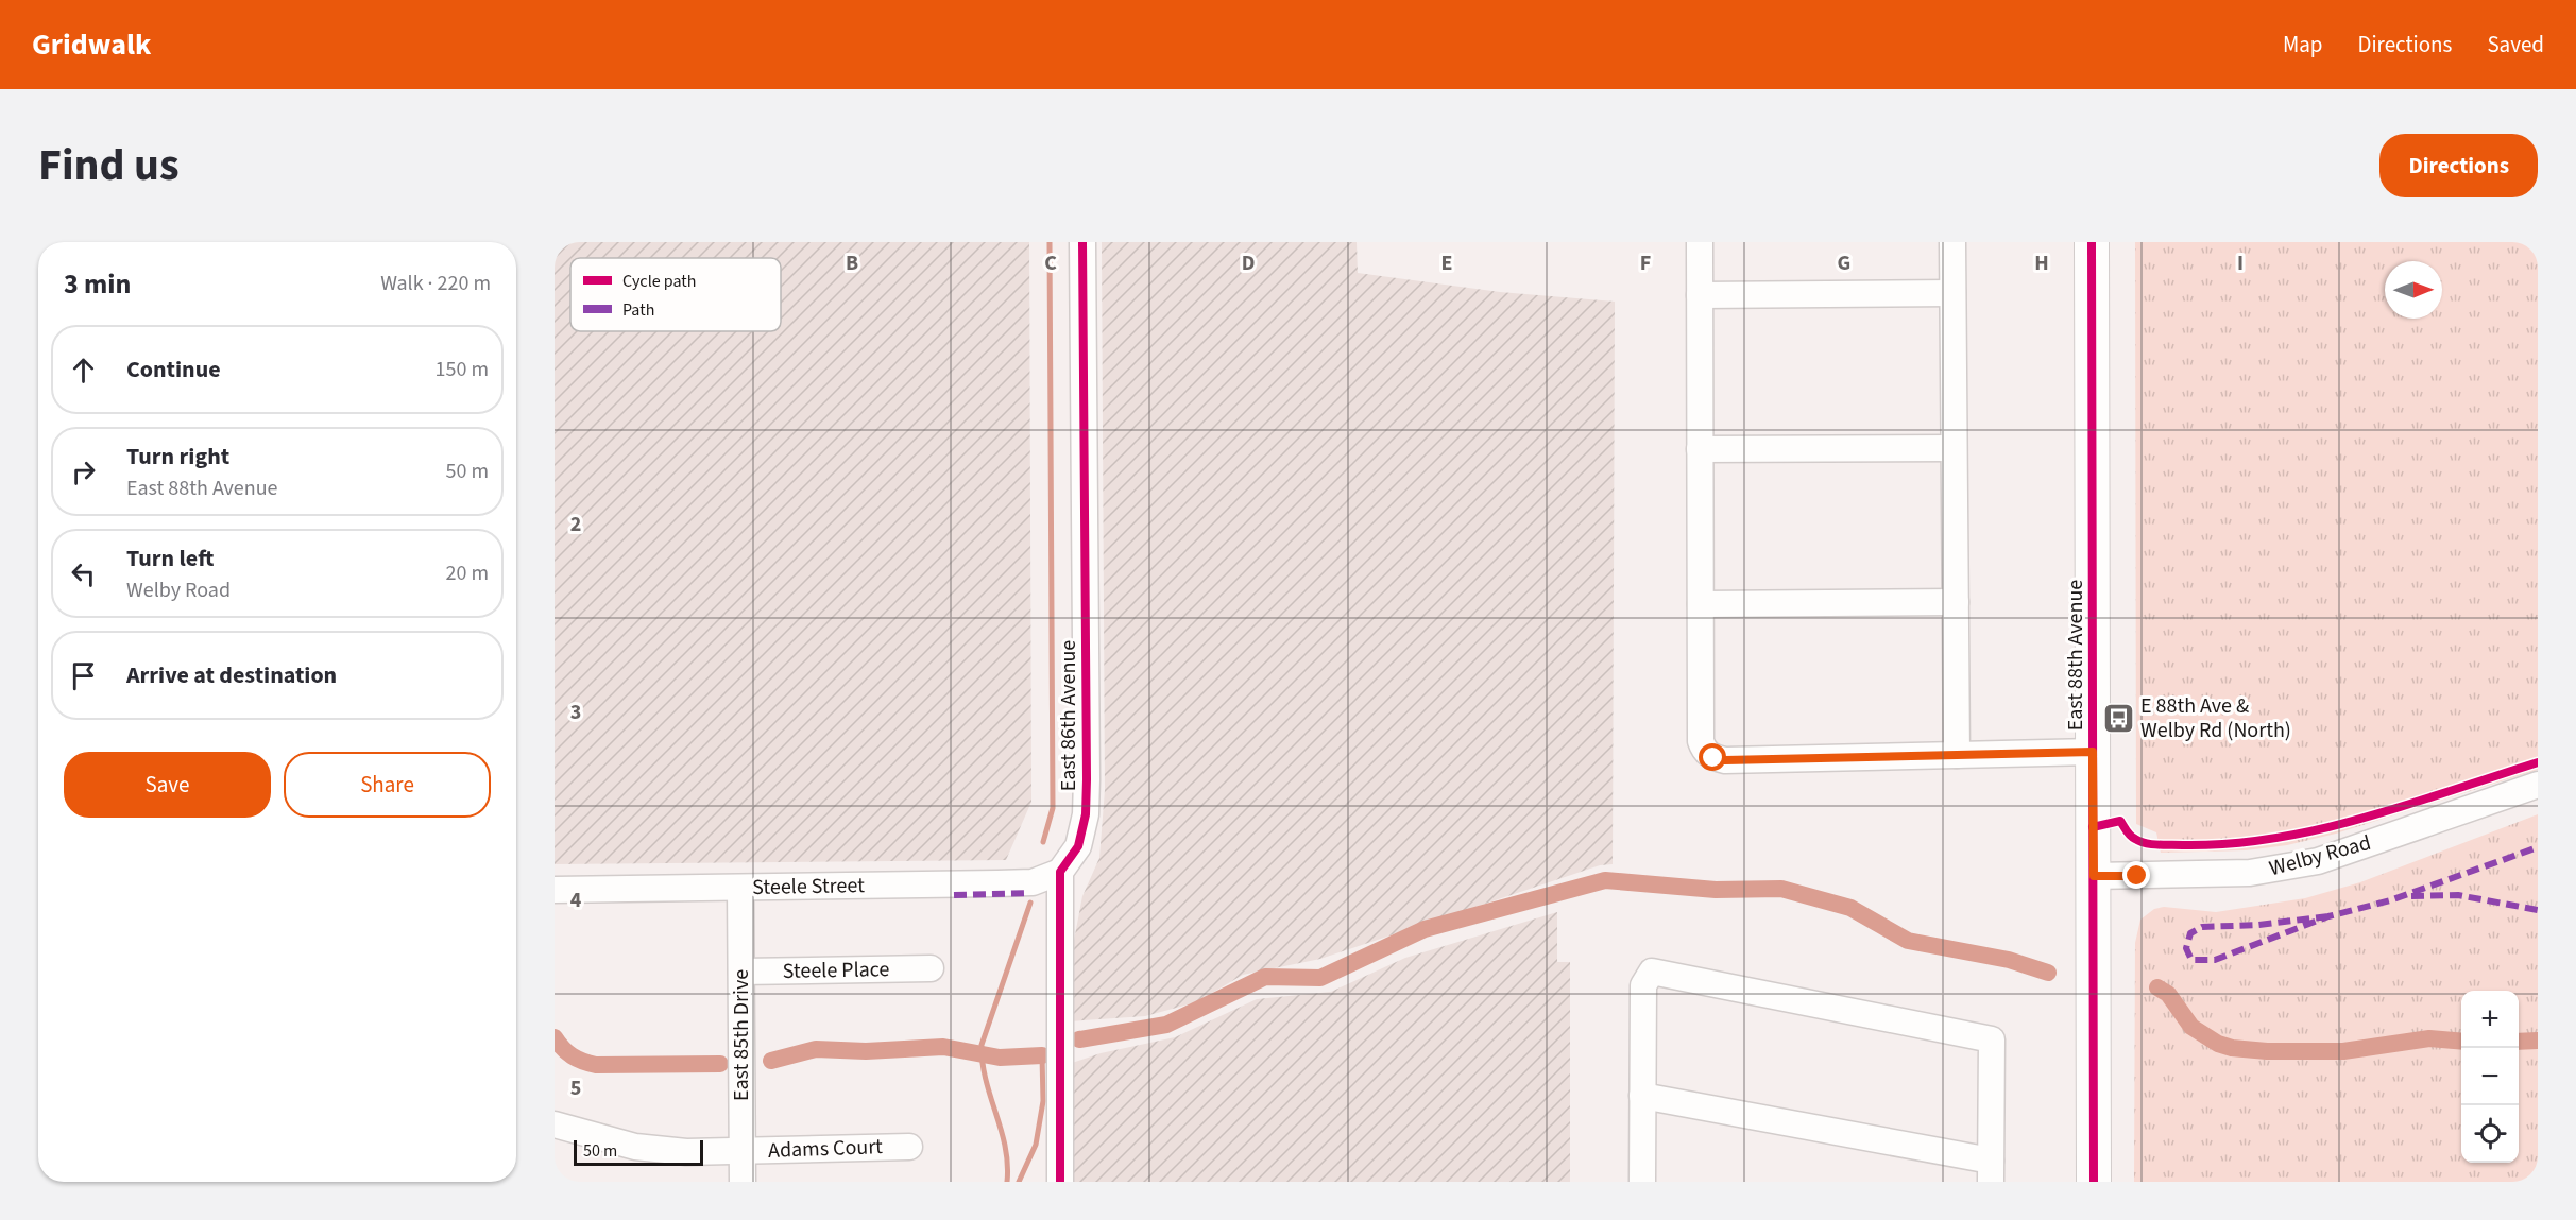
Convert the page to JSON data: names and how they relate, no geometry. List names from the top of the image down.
{
  "streets": {
    "main road": ["East 88th Avenue"],
    "street": [
      "East 86th Avenue",
      "Welby Road",
      "Steele Street",
      "Steele Place",
      "East 85th Drive",
      "Adams Court"
    ]
  },
  "crossings": [
    ["East 88th Avenue", "Welby Road"],
    ["East 86th Avenue", "Steele Street"],
    ["Steele Street", "East 85th Drive"],
    ["Steele Place", "East 85th Drive"],
    ["East 85th Drive", "Adams Court"]
  ],
  "places": {
    "bus stop": ["E 88th Ave & Welby Rd (North)"]
  },
  "legend": ["Cycle path", "Path"],
  "scale_bar": "50 m",
  "north": "right",
  "page": {
    "header": "Gridwalk",
    "nav": ["Map", "Directions", "Saved"],
    "title": "Find us",
    "buttons": [
      "Directions",
      ["Save", "Share"]
    ],
    "heading": ["3 min", "Walk · 220 m"],
    "list": [
      ["Continue", "150 m"],
      ["Turn right", "East 88th Avenue", "50 m"],
      ["Turn left", "Welby Road", "20 m"],
      "Arrive at destination"
    ],
    "map_buttons": ["+", "−"],
    "scale": "50 m"
  },
  "grid": {
    "columns": [
      "B",
      "C",
      "D",
      "E",
      "F",
      "G",
      "H",
      "I"
    ],
    "rows": [
      "2",
      "3",
      "4",
      "5"
    ]
  }
}
